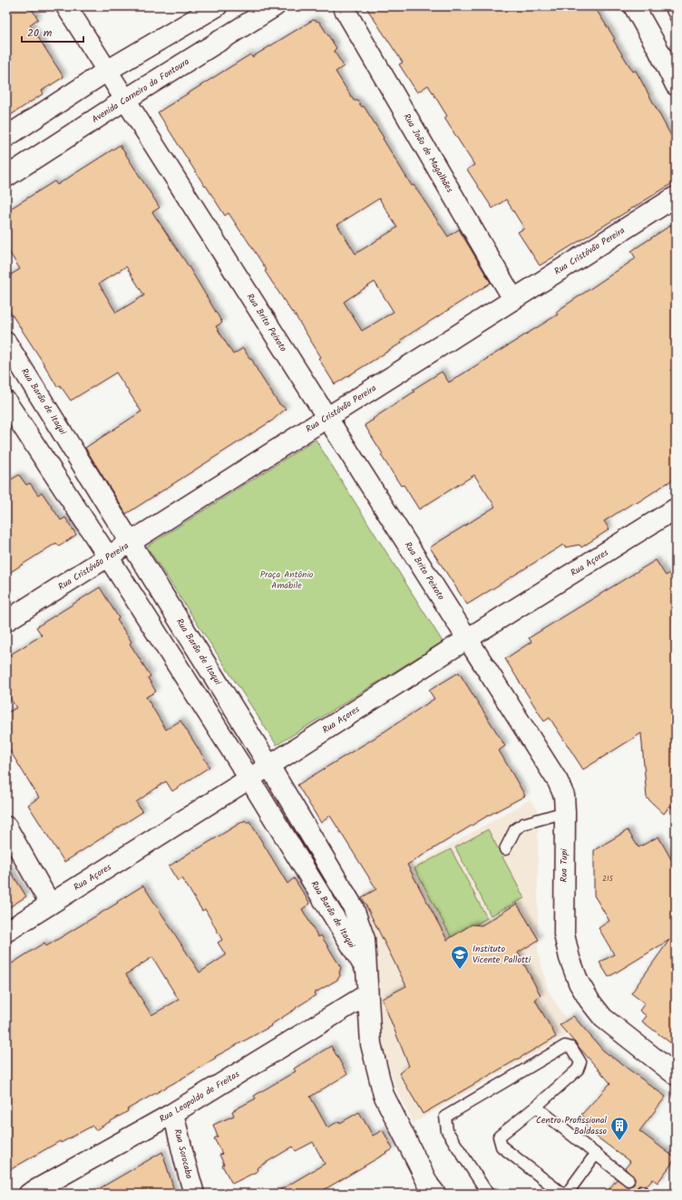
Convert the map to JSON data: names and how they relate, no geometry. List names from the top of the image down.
{
  "streets": {
    "street": [
      "Avenida Carneiro da Fontoura",
      "Rua João de Magalhães",
      "Rua Cristóvão Pereira",
      "Rua Brito Peixoto",
      "Rua Barão de Itaqui",
      "Rua Açores",
      "Rua Tupi",
      "Rua Leopoldo de Freitas",
      "Rua Sorocaba"
    ]
  },
  "crossings": [
    ["Avenida Carneiro da Fontoura", "Rua Brito Peixoto"],
    ["Rua João de Magalhães", "Rua Cristóvão Pereira"],
    ["Rua Cristóvão Pereira", "Rua Brito Peixoto"],
    ["Rua Cristóvão Pereira", "Rua Barão de Itaqui"],
    ["Rua Brito Peixoto", "Rua Açores"],
    ["Rua Brito Peixoto", "Rua Tupi"],
    ["Rua Barão de Itaqui", "Rua Açores"],
    ["Rua Barão de Itaqui", "Rua Leopoldo de Freitas"],
    ["Rua Açores", "Rua Tupi"],
    ["Rua Leopoldo de Freitas", "Rua Sorocaba"]
  ],
  "parks": ["Praça Antônio Amábile"],
  "places": {
    "school or university": ["Instituto Vicente Pallotti"],
    "building": ["Centro Profissional Baldasso"]
  },
  "house_numbers": ["215"],
  "scale_bar": "20 m"
}
